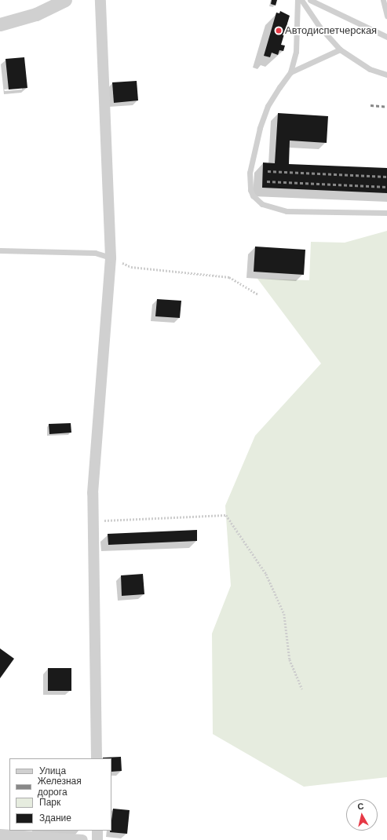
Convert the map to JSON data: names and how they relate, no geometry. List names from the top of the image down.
{
  "places": ["Автодиспетчерская"],
  "legend": [
    "Улица",
    "Железная дорога",
    "Парк",
    "Здание"
  ],
  "north": "top"
}
